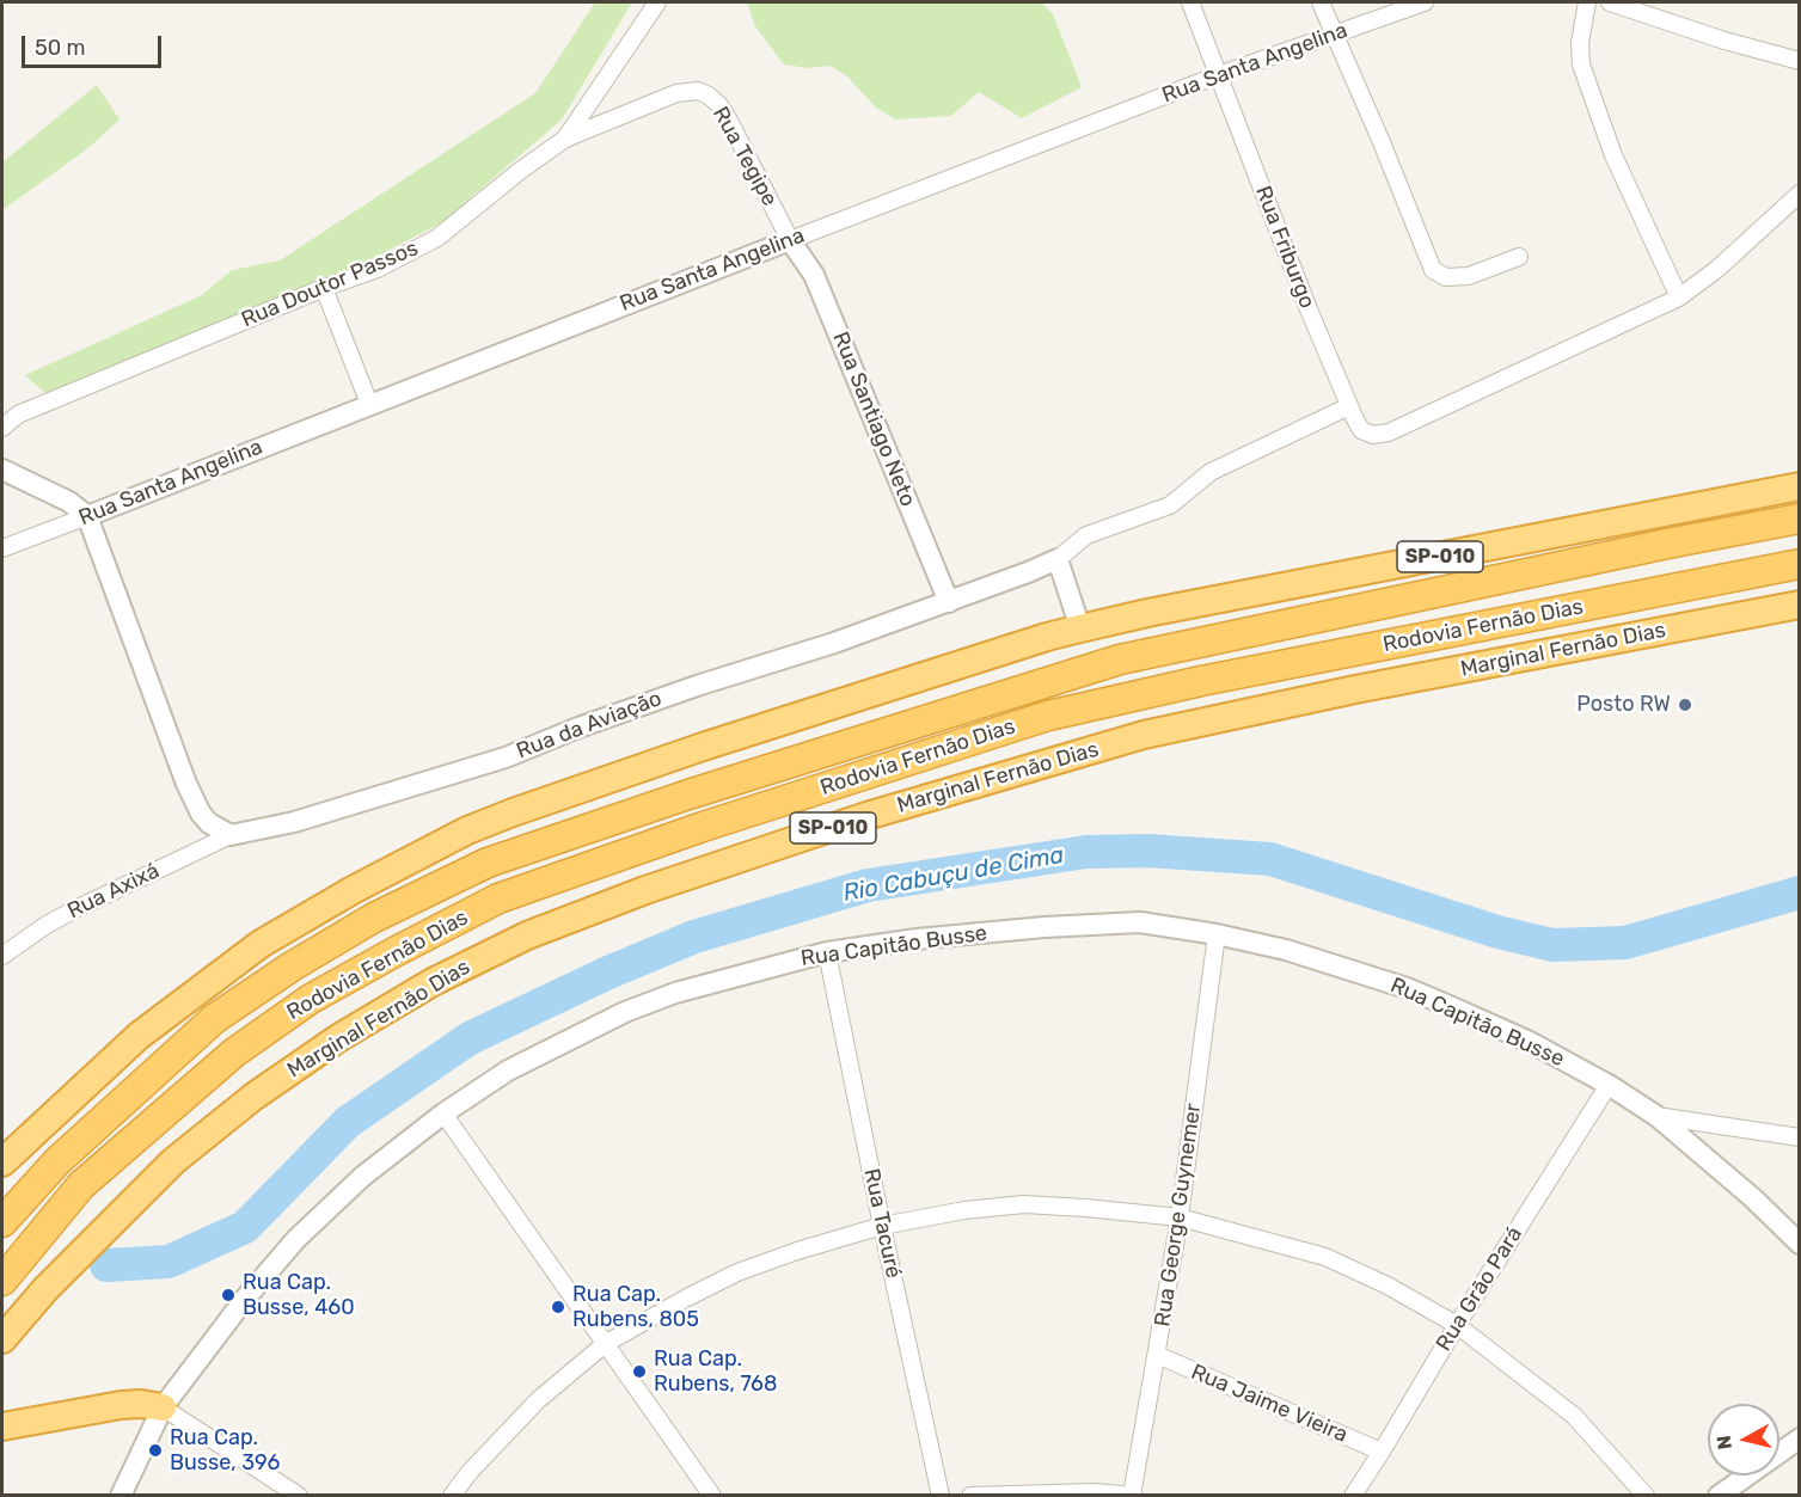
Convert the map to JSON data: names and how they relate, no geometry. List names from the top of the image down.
{
  "streets": {
    "highway": ["SP-010", "Rodovia Fernão Dias", "Marginal Fernão Dias"],
    "street": [
      "Rua Santa Angelina",
      "Rua Tegipe",
      "Rua Friburgo",
      "Rua Doutor Passos",
      "Rua Santiago Neto",
      "Rua da Aviação",
      "Rua Axixá",
      "Rua Capitão Busse",
      "Rua George Guynemer",
      "Rua Tacuré",
      "Rua Grão Pará",
      "Rua Jaime Vieira"
    ]
  },
  "crossings": [
    ["Rua Santa Angelina", "Rua Tegipe"],
    ["Rua Santa Angelina", "Rua Friburgo"],
    ["Rua Santa Angelina", "Rua Santiago Neto"],
    ["Rua Tegipe", "Rua Doutor Passos"],
    ["Rua Tegipe", "Rua Santiago Neto"],
    ["Rua Friburgo", "Rua da Aviação"],
    ["Rua Santiago Neto", "Rua da Aviação"],
    ["Rua da Aviação", "Rua Axixá"],
    ["Rua Capitão Busse", "Rua George Guynemer"],
    ["Rua Capitão Busse", "Rua Tacuré"],
    ["Rua Capitão Busse", "Rua Grão Pará"],
    ["Rua George Guynemer", "Rua Jaime Vieira"],
    ["Rua Grão Pará", "Rua Jaime Vieira"]
  ],
  "water": ["Rio Cabuçu de Cima"],
  "places": [
    "Posto RW",
    "Rua Cap. Busse, 460",
    "Rua Cap. Rubens, 805",
    "Rua Cap. Rubens, 768",
    "Rua Cap. Busse, 396"
  ],
  "scale_bar": "50 m",
  "north": "left"
}
